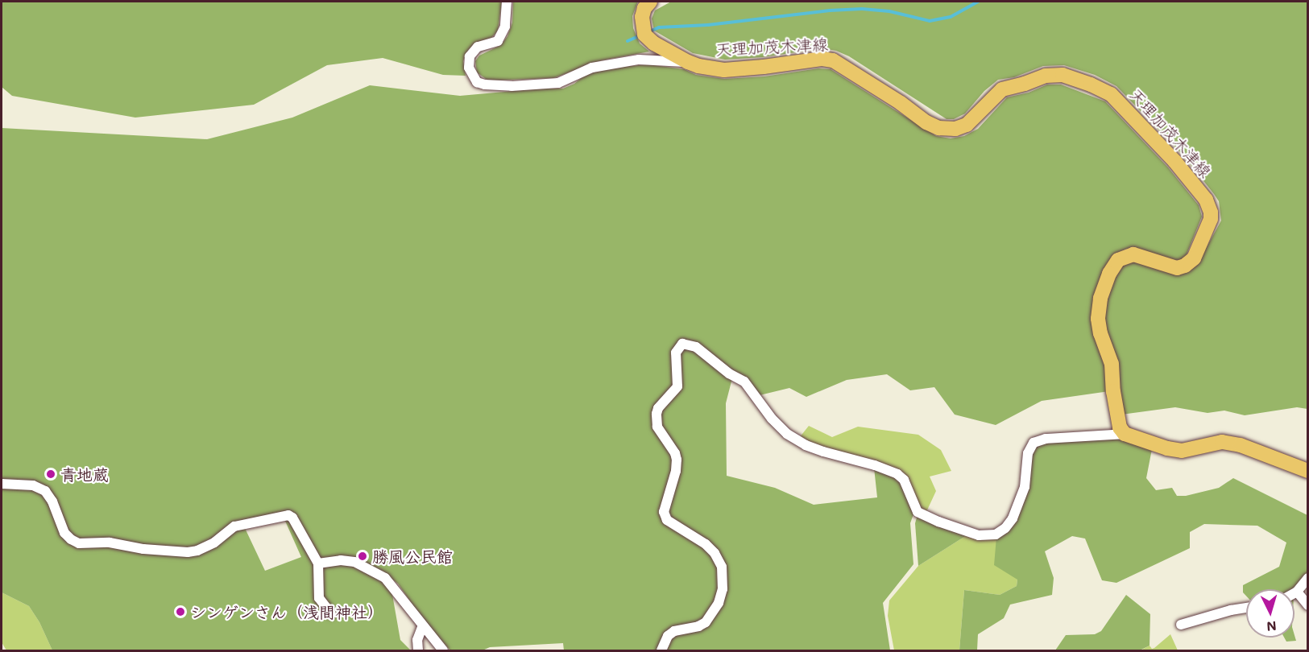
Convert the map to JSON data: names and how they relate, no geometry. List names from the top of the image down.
{
  "streets": {
    "main road": ["天理加茂木津線"]
  },
  "places": ["青地蔵", "勝風公民館", "シンゲンさん（浅間神社）"],
  "north": "bottom"
}
